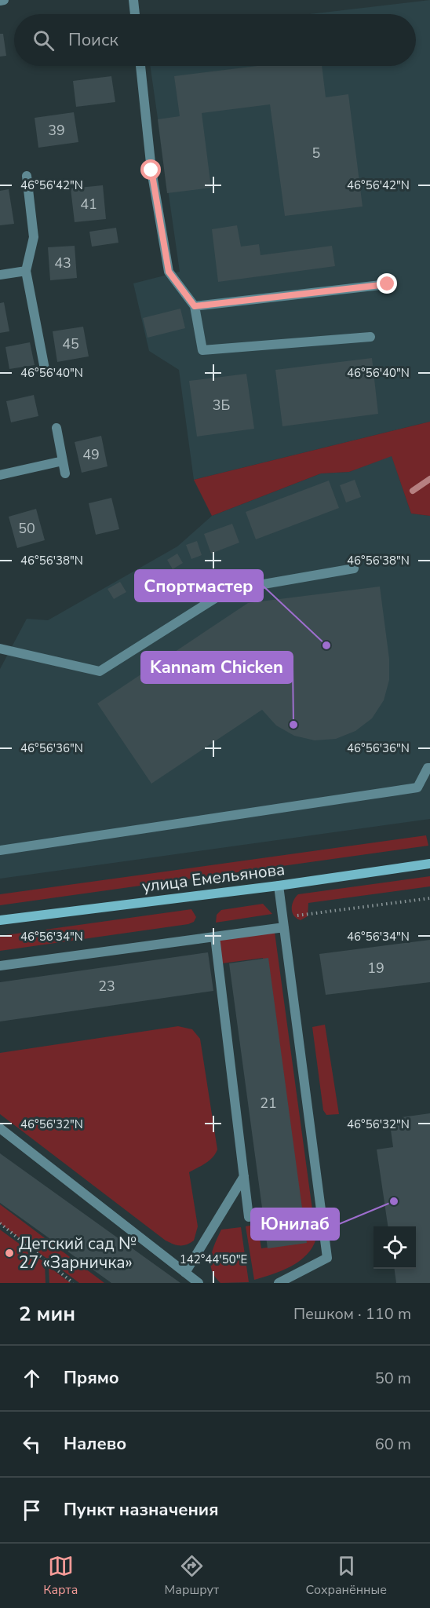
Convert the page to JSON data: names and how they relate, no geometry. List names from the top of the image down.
{
  "streets": {
    "main road": ["улица Емельянова"]
  },
  "places": [
    "Спортмастер",
    "Kannam Chicken",
    "Юнилаб",
    "Детский сад № 27 «Зарничка»"
  ],
  "house_numbers": [
    "39",
    "5",
    "41",
    "43",
    "45",
    "3Б",
    "49",
    "50",
    "19",
    "23",
    "21"
  ],
  "page": {
    "search": "Поиск",
    "heading": ["2 мин", "Пешком · 110 m"],
    "list": [
      ["Прямо", "50 m"],
      ["Налево", "60 m"],
      "Пункт назначения"
    ],
    "nav": ["Карта", "Маршрут", "Сохранённые"]
  },
  "coordinates": [
    "46°56'42\"N",
    "46°56'40\"N",
    "46°56'38\"N",
    "46°56'36\"N",
    "46°56'34\"N",
    "46°56'32\"N",
    "142°44'50\"E"
  ]
}
